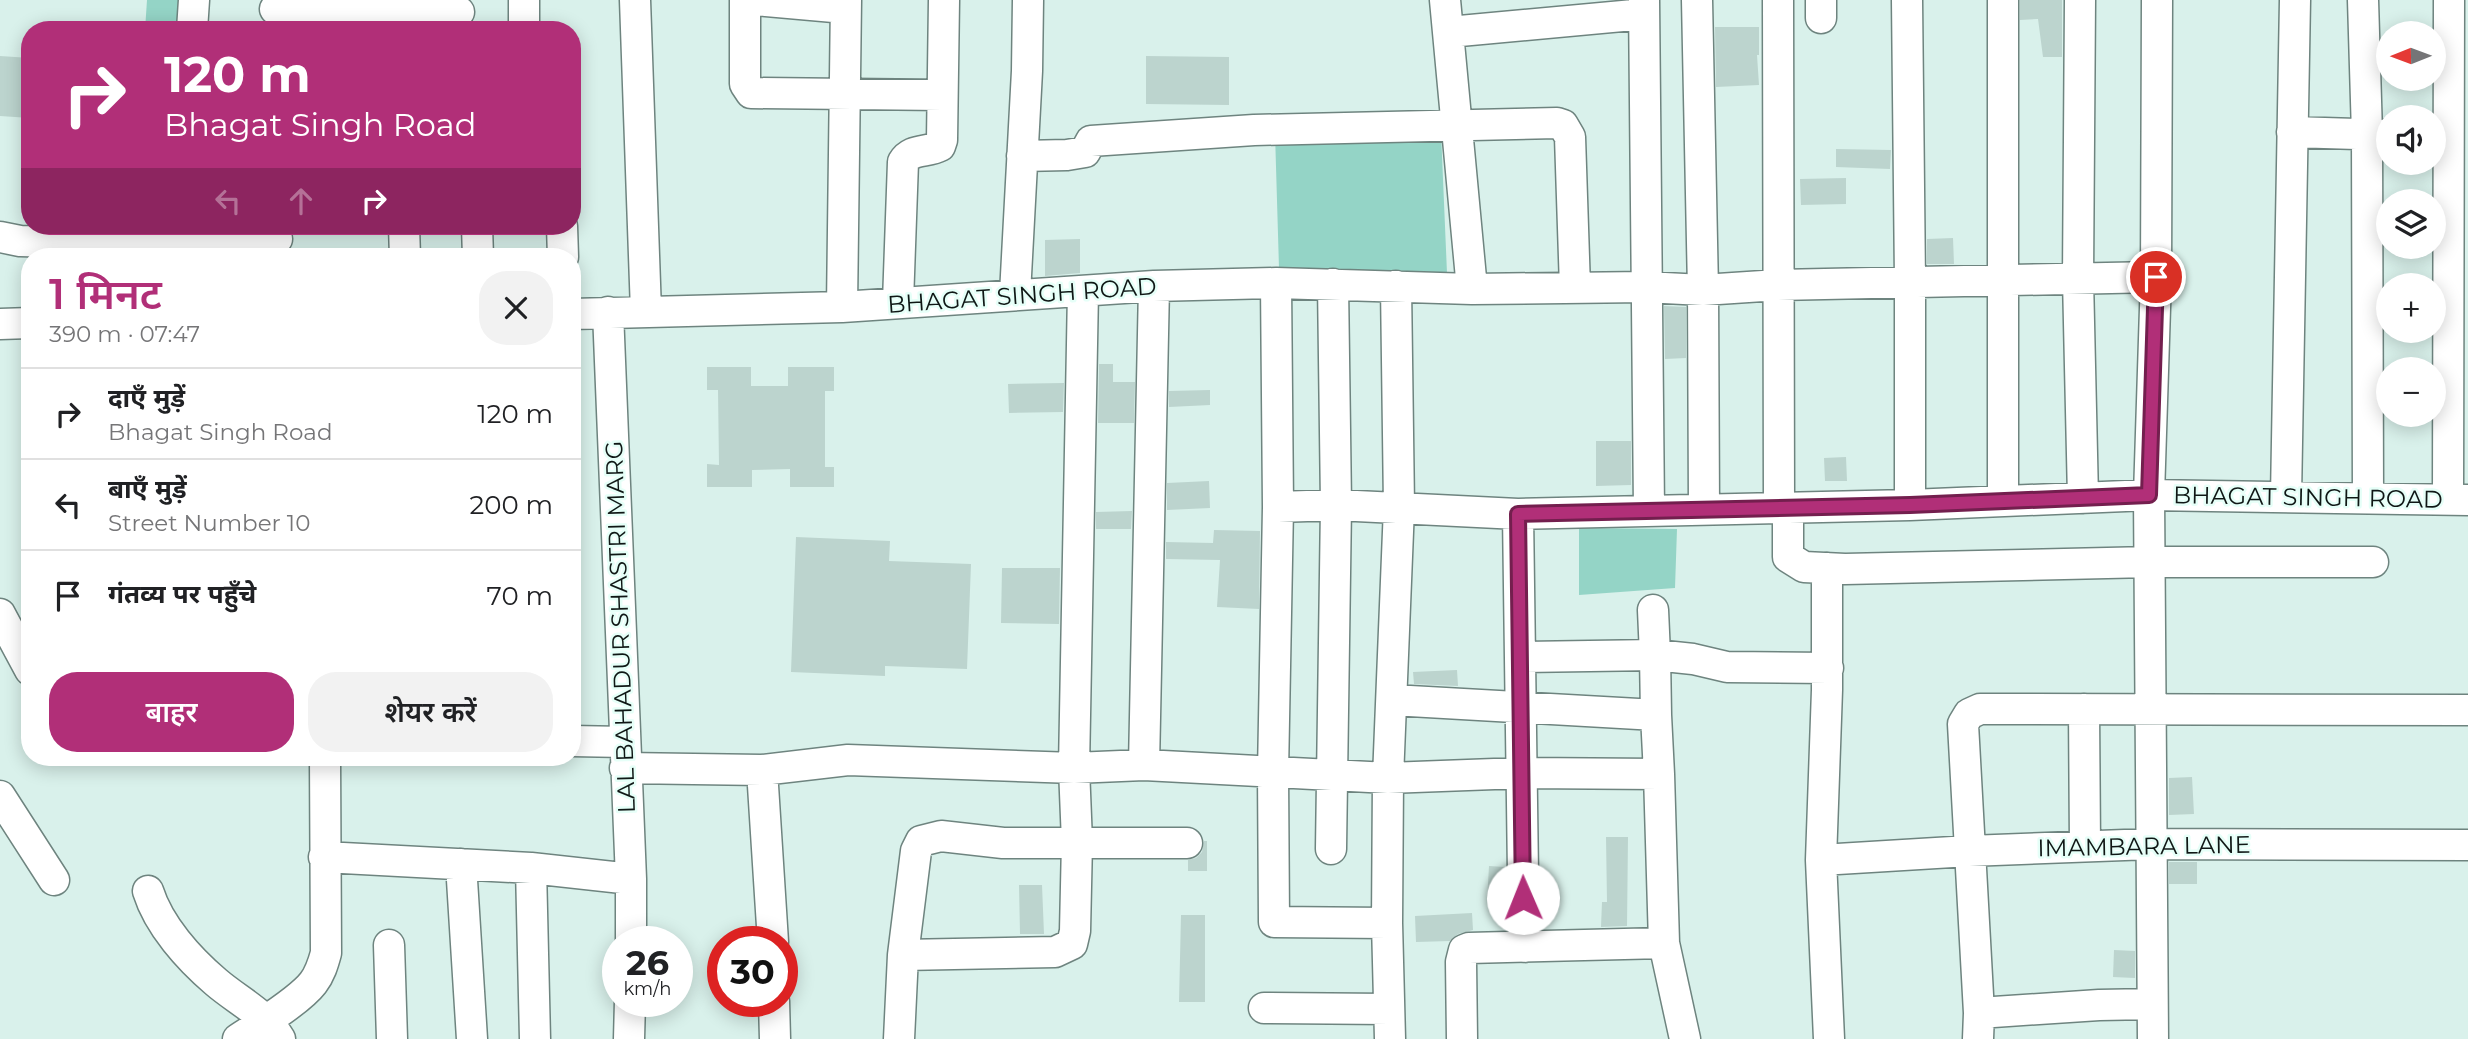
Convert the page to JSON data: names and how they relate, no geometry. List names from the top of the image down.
{
  "streets": {
    "street": ["BHAGAT SINGH ROAD", "LAL BAHADUR SHASTRI MARG", "IMAMBARA LANE"]
  },
  "crossings": [
    ["BHAGAT SINGH ROAD", "LAL BAHADUR SHASTRI MARG"]
  ],
  "north": "left",
  "page": {
    "map_buttons": ["+", "−"],
    "turn": ["120 m", "Bhagat Singh Road"],
    "heading": ["1 मिनट", "390 m · 07:47"],
    "list": [
      {
        "name": "दाएँ मुड़ें",
        "note": "Bhagat Singh Road",
        "value": "120 m"
      },
      {
        "name": "बाएँ मुड़ें",
        "note": "Street Number 10",
        "value": "200 m"
      },
      {
        "name": "गंतव्य पर पहुँचे",
        "value": "70 m"
      }
    ],
    "buttons": ["बाहर", "शेयर करें"],
    "speed": "26 km/h",
    "limit": "30"
  }
}
